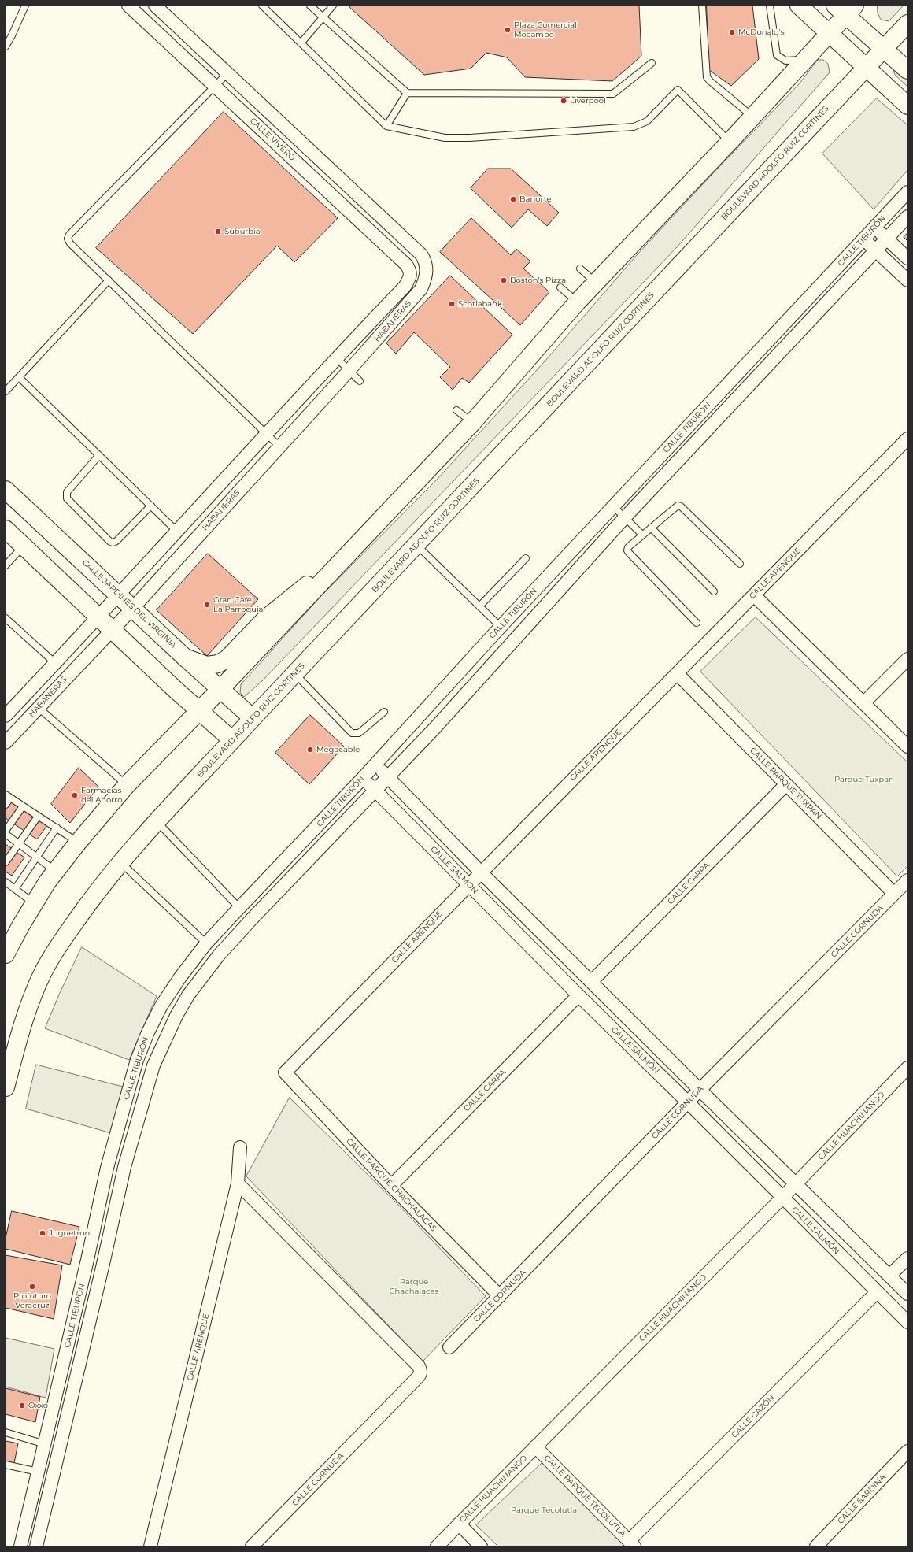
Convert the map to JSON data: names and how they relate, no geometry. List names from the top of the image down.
{
  "streets": {
    "main road": ["BOULEVARD ADOLFO RUIZ CORTINES", "CALLE JARDINES DEL VIRGINIA"],
    "street": [
      "CALLE VIVERO",
      "CALLE TIBURÓN",
      "HABANERAS",
      "CALLE ARENQUE",
      "CALLE PARQUE TUXPAN",
      "CALLE SALMÓN",
      "CALLE CARPA",
      "CALLE CORNUDA",
      "CALLE HUACHINANGO",
      "CALLE PARQUE CHACHALACAS",
      "CALLE CAZÓN",
      "CALLE PARQUE TECOLUTLA",
      "CALLE SARDINA"
    ]
  },
  "crossings": [
    ["CALLE VIVERO", "HABANERAS"],
    ["BOULEVARD ADOLFO RUIZ CORTINES", "CALLE JARDINES DEL VIRGINIA"],
    ["CALLE TIBURÓN", "CALLE SALMÓN"],
    ["HABANERAS", "CALLE JARDINES DEL VIRGINIA"],
    ["CALLE ARENQUE", "CALLE PARQUE TUXPAN"],
    ["CALLE ARENQUE", "CALLE SALMÓN"],
    ["CALLE ARENQUE", "CALLE CORNUDA"],
    ["CALLE ARENQUE", "CALLE PARQUE CHACHALACAS"],
    ["CALLE PARQUE TUXPAN", "CALLE CARPA"],
    ["CALLE PARQUE TUXPAN", "CALLE CORNUDA"],
    ["CALLE SALMÓN", "CALLE CARPA"],
    ["CALLE SALMÓN", "CALLE CORNUDA"],
    ["CALLE SALMÓN", "CALLE HUACHINANGO"],
    ["CALLE SALMÓN", "CALLE CAZÓN"],
    ["CALLE CARPA", "CALLE PARQUE CHACHALACAS"],
    ["CALLE CORNUDA", "CALLE PARQUE CHACHALACAS"],
    ["CALLE HUACHINANGO", "CALLE PARQUE TECOLUTLA"],
    ["CALLE CAZÓN", "CALLE PARQUE TECOLUTLA"]
  ],
  "parks": ["Parque Tuxpan", "Parque Chachalacas", "Parque Tecolutla"],
  "places": [
    "Plaza Comercial Mocambo",
    "McDonald's",
    "Liverpool",
    "Banorte",
    "Suburbia",
    "Boston's Pizza",
    "Scotiabank",
    "Gran Café La Parroquia",
    "Megacable",
    "Farmacias del Ahorro",
    "Juguetron",
    "Profuturo Veracruz",
    "Oxxo"
  ]
}
